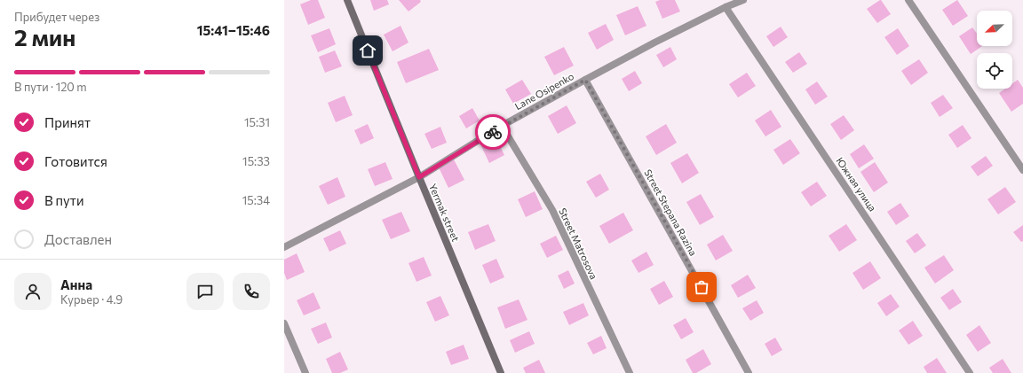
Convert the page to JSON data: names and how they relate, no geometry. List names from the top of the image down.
{
  "streets": {
    "street": [
      "Lane Osipenko",
      "Южная улица",
      "Yermak street",
      "Street Stepana Razina",
      "Street Matrosova"
    ]
  },
  "crossings": [
    ["Lane Osipenko", "Южная улица"],
    ["Lane Osipenko", "Yermak street"],
    ["Lane Osipenko", "Street Stepana Razina"],
    ["Lane Osipenko", "Street Matrosova"]
  ],
  "north": "bottom left",
  "page": {
    "heading": ["2 мин", "Прибудет через", "15:41–15:46"],
    "panel": ["Анна", "Курьер · 4.9"],
    "bar": "В пути · 120 m",
    "list": [
      ["Принят", "15:31"],
      ["Готовится", "15:33"],
      ["В пути", "15:34"],
      "Доставлен"
    ]
  }
}
